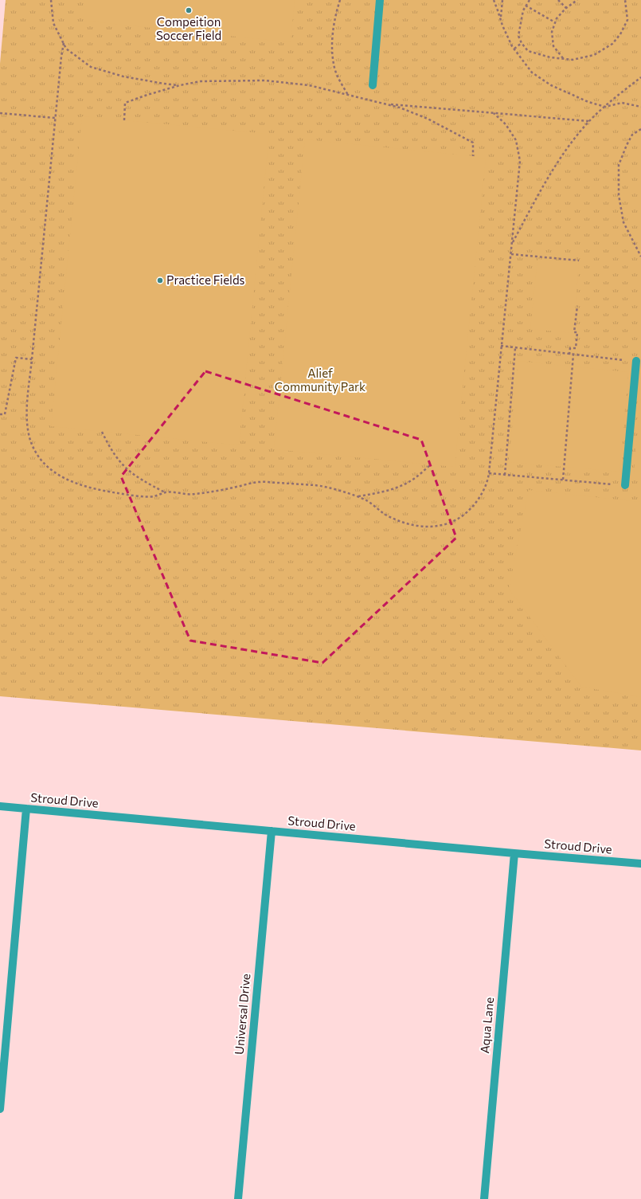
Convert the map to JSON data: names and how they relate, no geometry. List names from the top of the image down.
{
  "streets": {
    "street": ["Stroud Drive", "Universal Drive", "Aqua Lane"]
  },
  "crossings": [
    ["Stroud Drive", "Universal Drive"],
    ["Stroud Drive", "Aqua Lane"]
  ],
  "parks": ["Alief Community Park"],
  "places": ["Compeition Soccer Field", "Practice Fields"]
}
